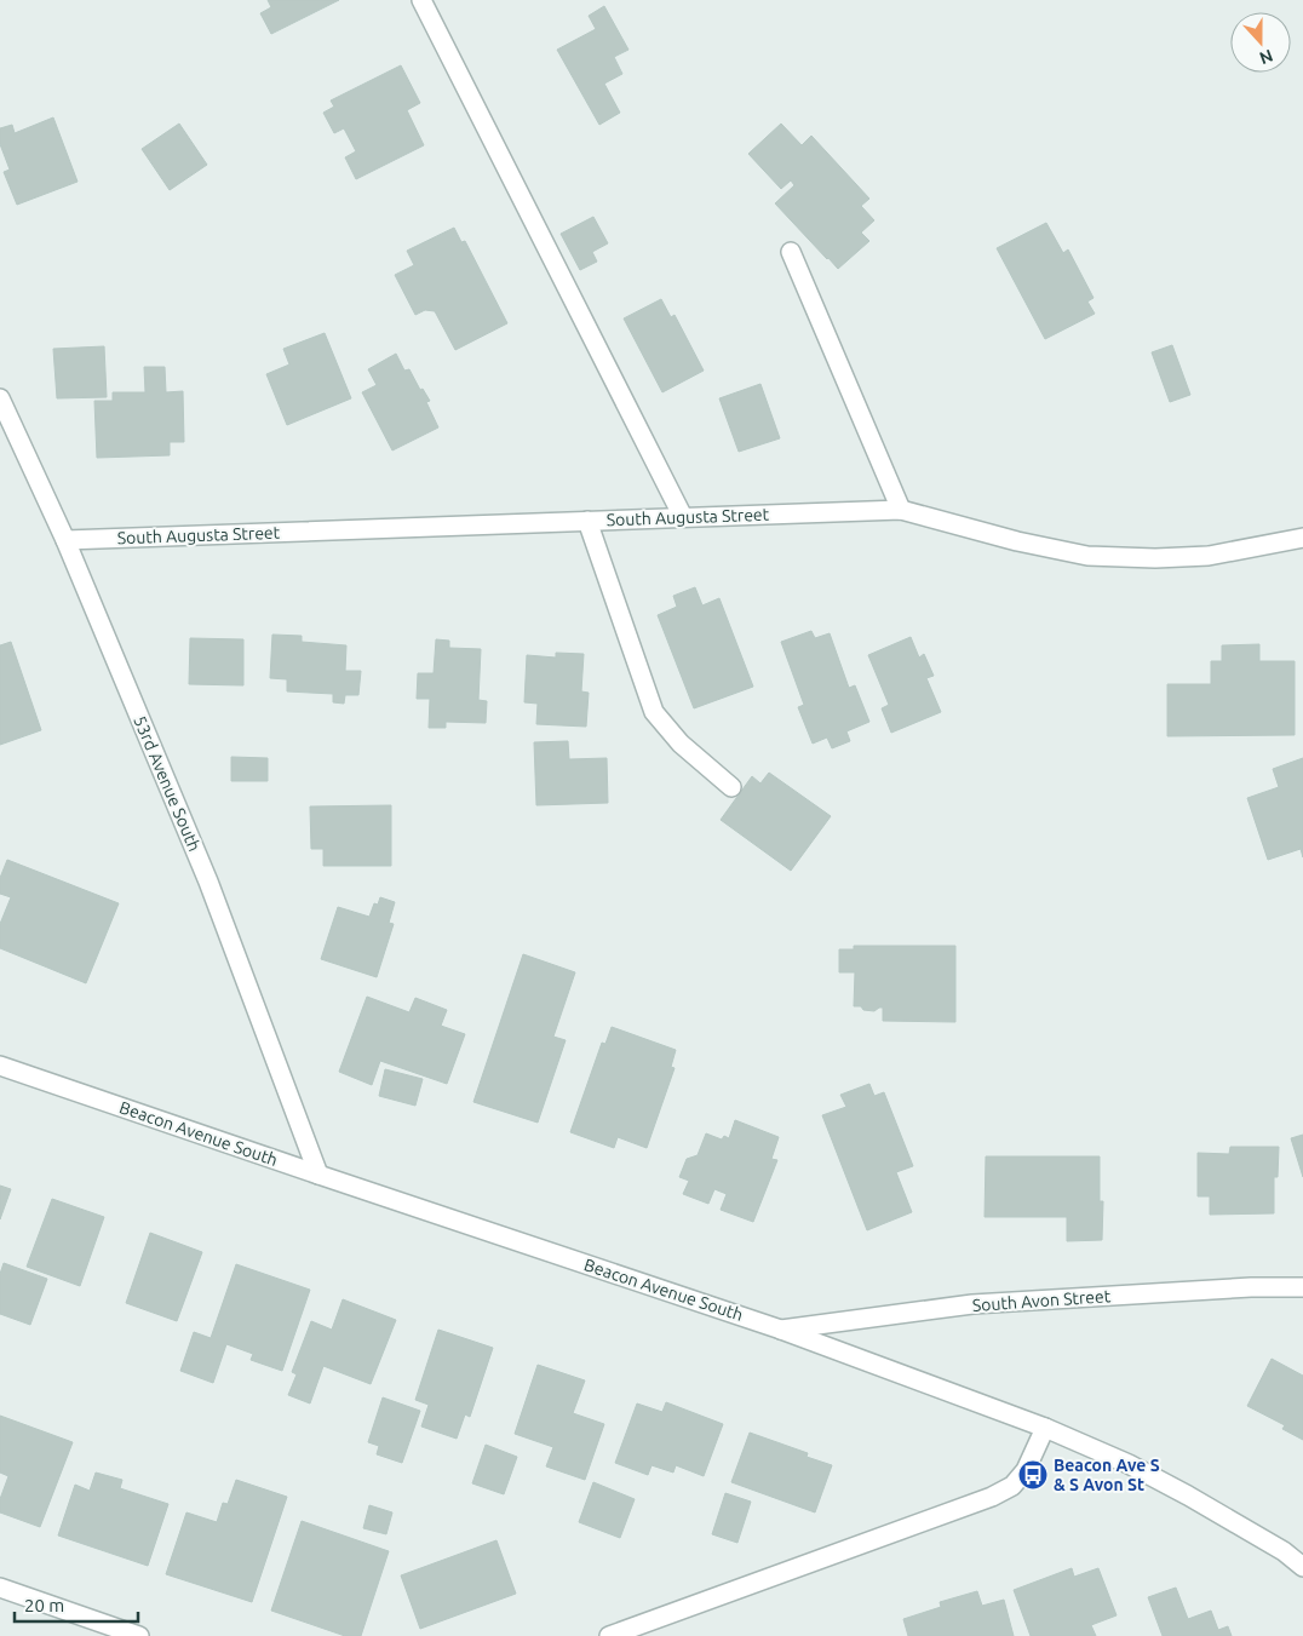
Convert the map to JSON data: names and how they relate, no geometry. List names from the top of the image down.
{
  "streets": {
    "street": [
      "South Augusta Street",
      "53rd Avenue South",
      "Beacon Avenue South",
      "South Avon Street"
    ]
  },
  "crossings": [
    ["South Augusta Street", "53rd Avenue South"],
    ["53rd Avenue South", "Beacon Avenue South"],
    ["Beacon Avenue South", "South Avon Street"]
  ],
  "places": {
    "bus stop": ["Beacon Ave S & S Avon St"]
  },
  "scale_bar": "20 m",
  "north": "bottom"
}
